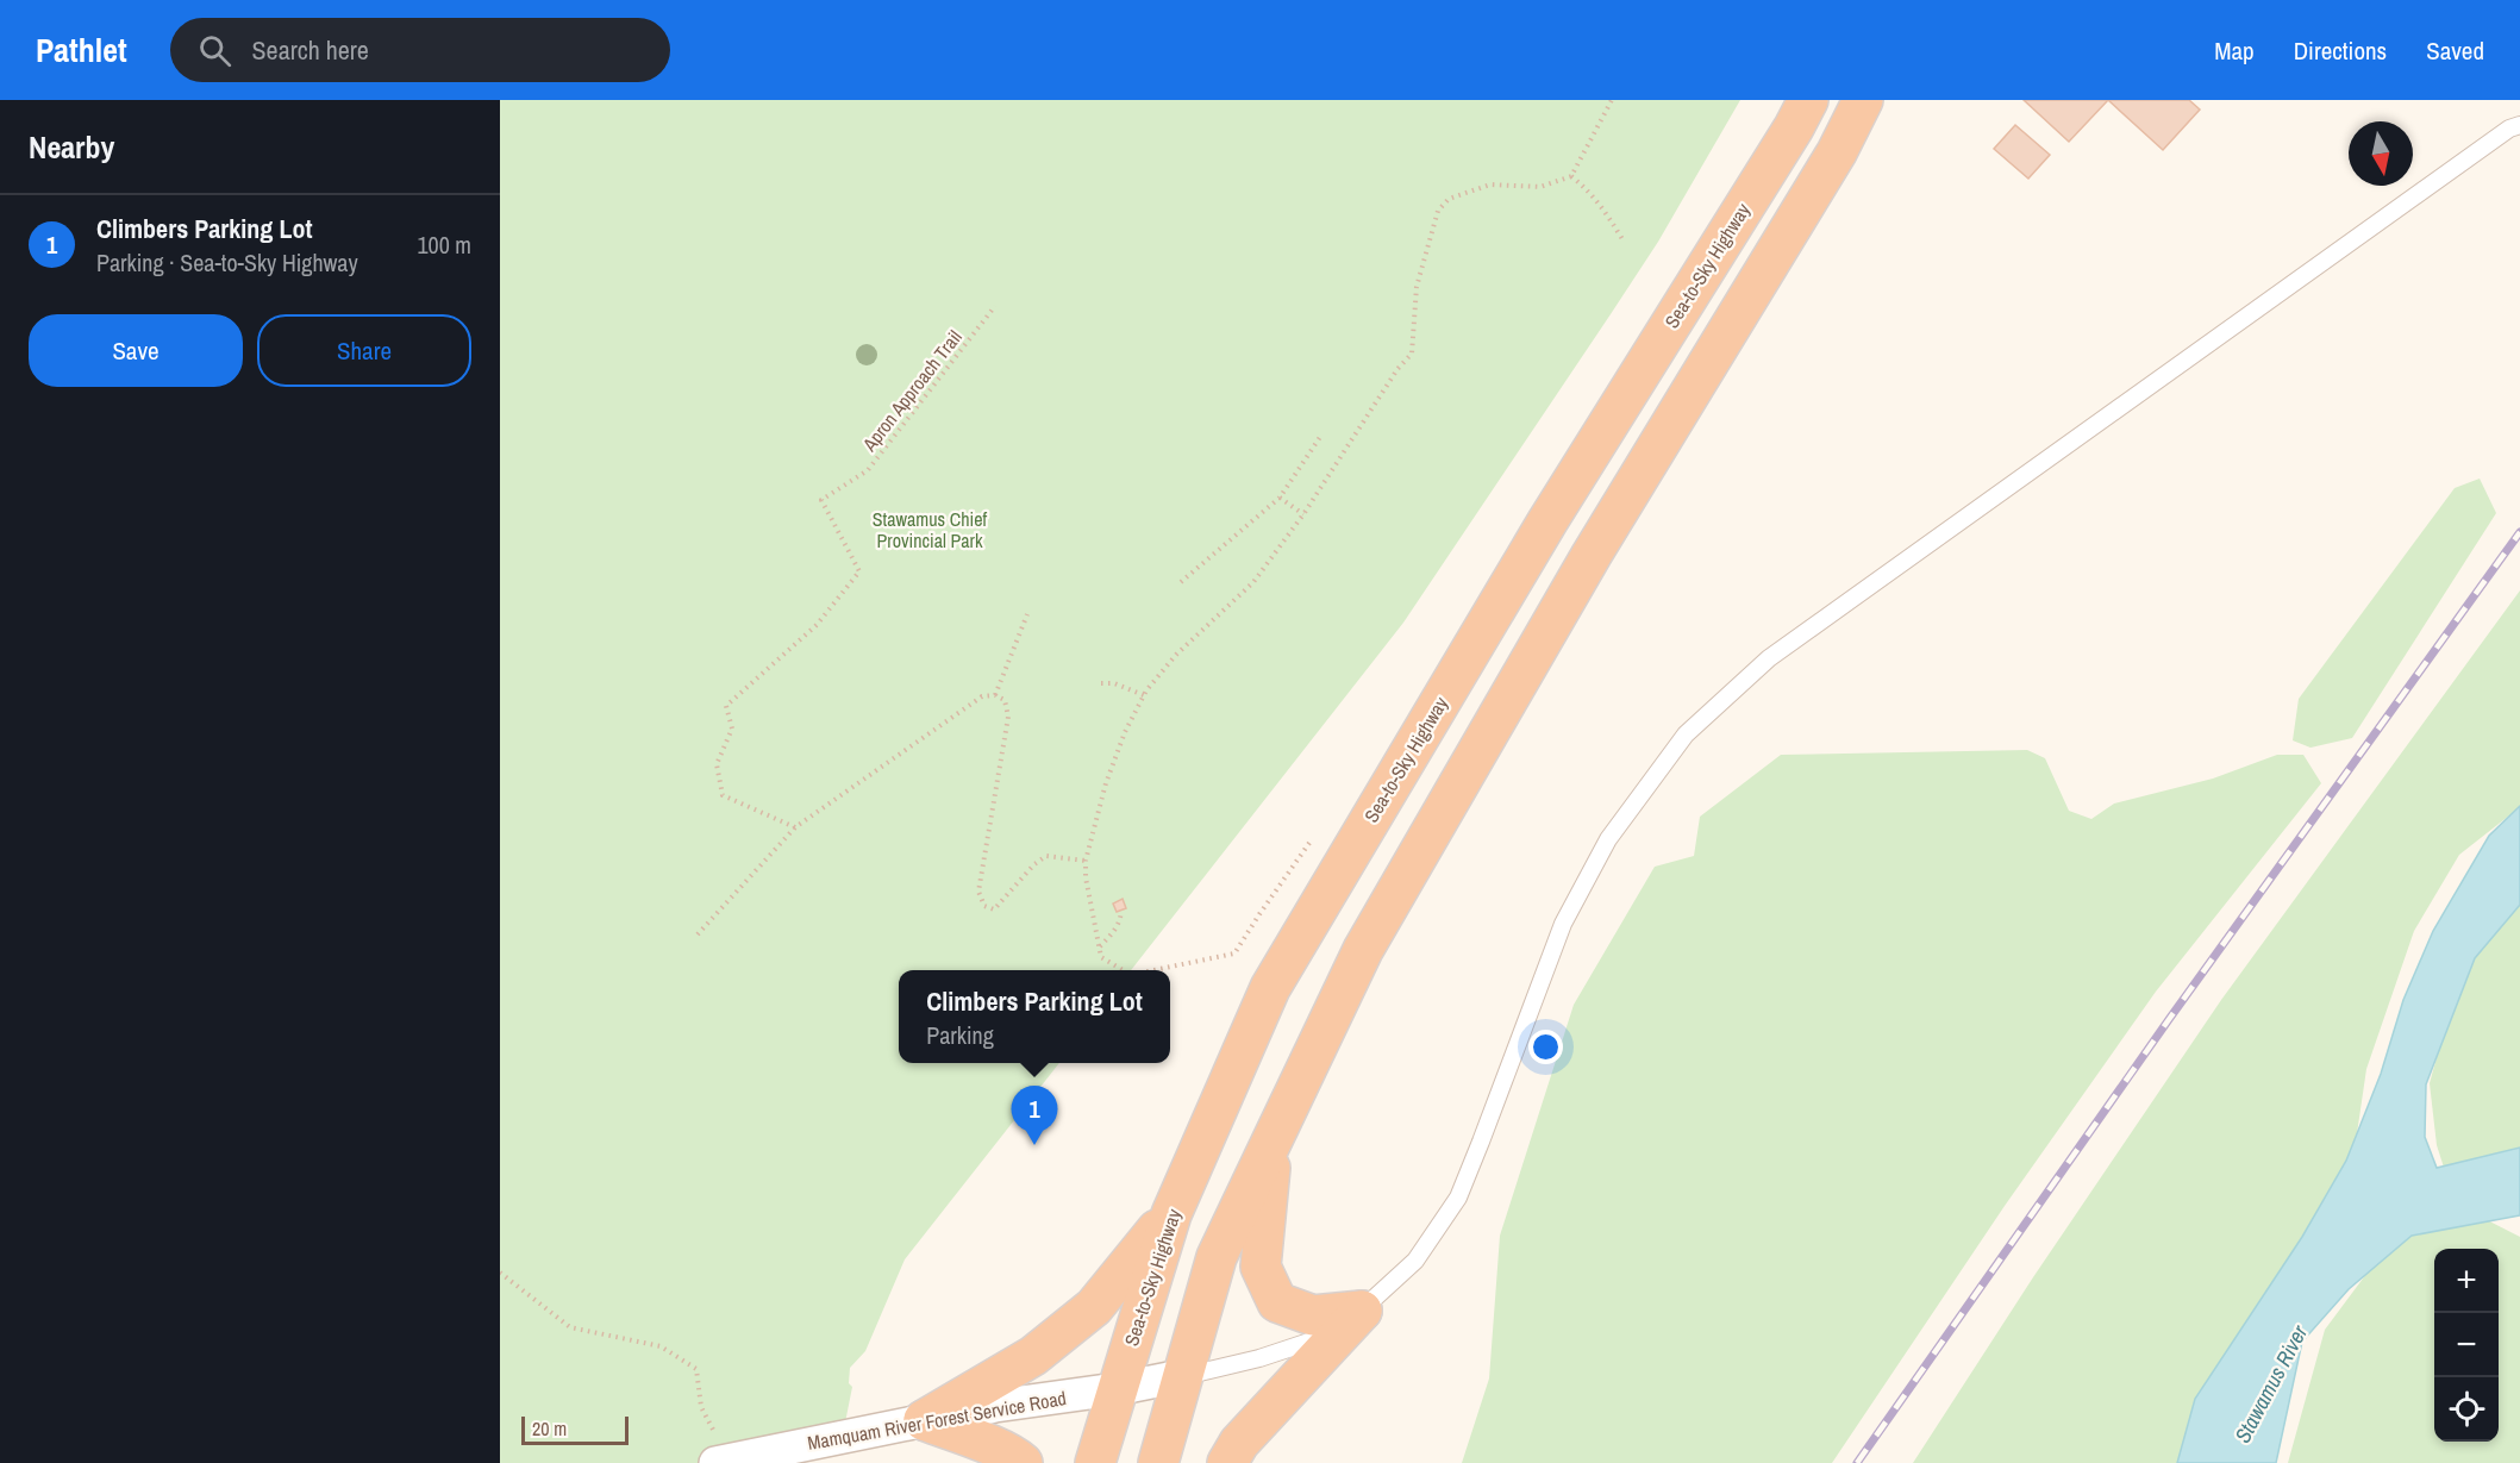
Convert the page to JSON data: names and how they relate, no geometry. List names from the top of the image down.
{
  "streets": {
    "highway": ["Sea-to-Sky Highway"],
    "street": ["Mamquam River Forest Service Road"],
    "path": ["Apron Approach Trail"]
  },
  "crossings": [
    ["Sea-to-Sky Highway", "Mamquam River Forest Service Road"]
  ],
  "water": ["Stawamus River"],
  "parks": ["Stawamus Chief Provincial Park"],
  "scale_bar": "20 m",
  "north": "bottom",
  "page": {
    "header": "Pathlet",
    "search": "Search here",
    "nav": ["Map", "Directions", "Saved"],
    "heading": "Nearby",
    "list": [
      {
        "mark": "1",
        "name": "Climbers Parking Lot",
        "note": "Parking · Sea-to-Sky Highway",
        "value": "100 m"
      }
    ],
    "buttons": ["Save", "Share"],
    "popup": ["Climbers Parking Lot", "Parking"],
    "pins": "1",
    "map_buttons": ["+", "−"],
    "scale": "20 m"
  }
}
